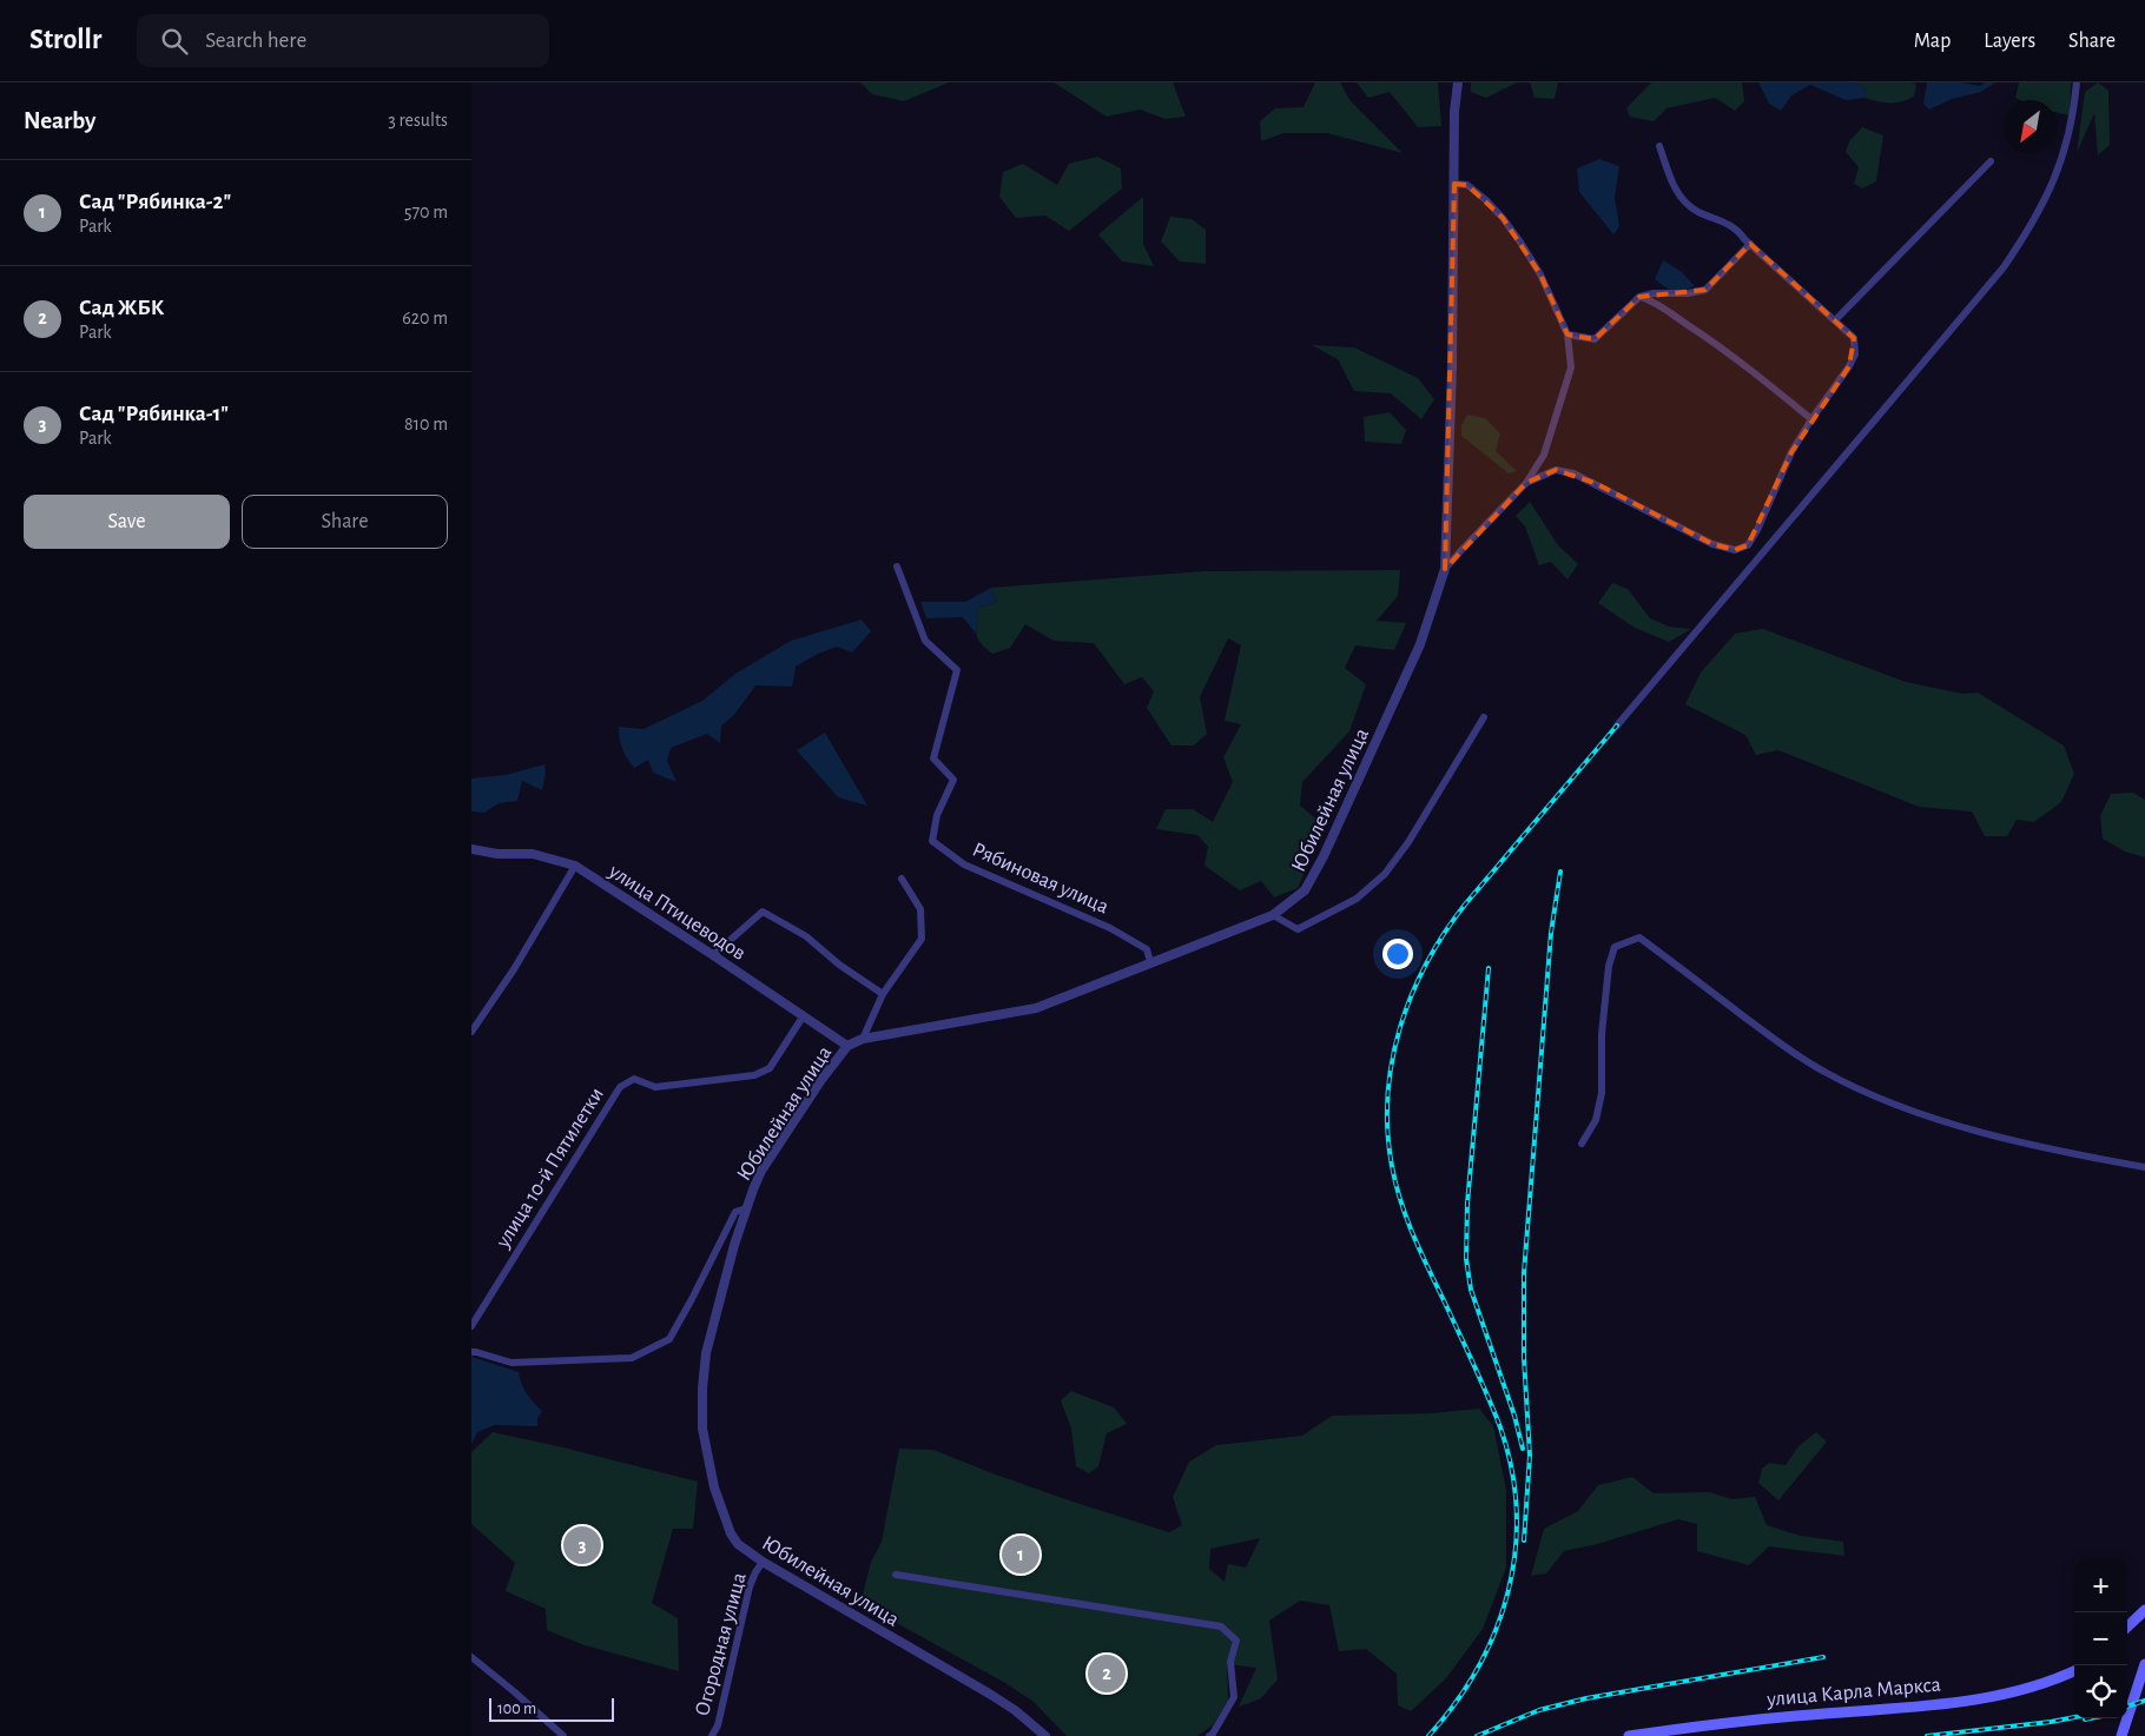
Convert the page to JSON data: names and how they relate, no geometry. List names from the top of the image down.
{
  "streets": {
    "main road": ["улица Карла Маркса"],
    "street": [
      "Юбилейная улица",
      "Рябиновая улица",
      "улица Птицеводов",
      "улица 10-й Пятилетки",
      "Огородная улица"
    ]
  },
  "crossings": [
    ["Юбилейная улица", "Рябиновая улица"],
    ["Юбилейная улица", "улица Птицеводов"],
    ["Юбилейная улица", "Огородная улица"],
    ["улица Птицеводов", "улица 10-й Пятилетки"]
  ],
  "scale_bar": "100 m",
  "north": "bottom left",
  "page": {
    "header": "Strollr",
    "search": "Search here",
    "nav": ["Map", "Layers", "Share"],
    "heading": ["Nearby", "3 results"],
    "list": [
      {
        "mark": "1",
        "name": "Сад \"Рябинка-2\"",
        "note": "Park",
        "value": "570 m"
      },
      {
        "mark": "2",
        "name": "Сад ЖБК",
        "note": "Park",
        "value": "620 m"
      },
      {
        "mark": "3",
        "name": "Сад \"Рябинка-1\"",
        "note": "Park",
        "value": "810 m"
      }
    ],
    "buttons": ["Save", "Share"],
    "pins": ["3", "1", "2"],
    "map_buttons": ["+", "−"],
    "scale": "100 m"
  }
}
